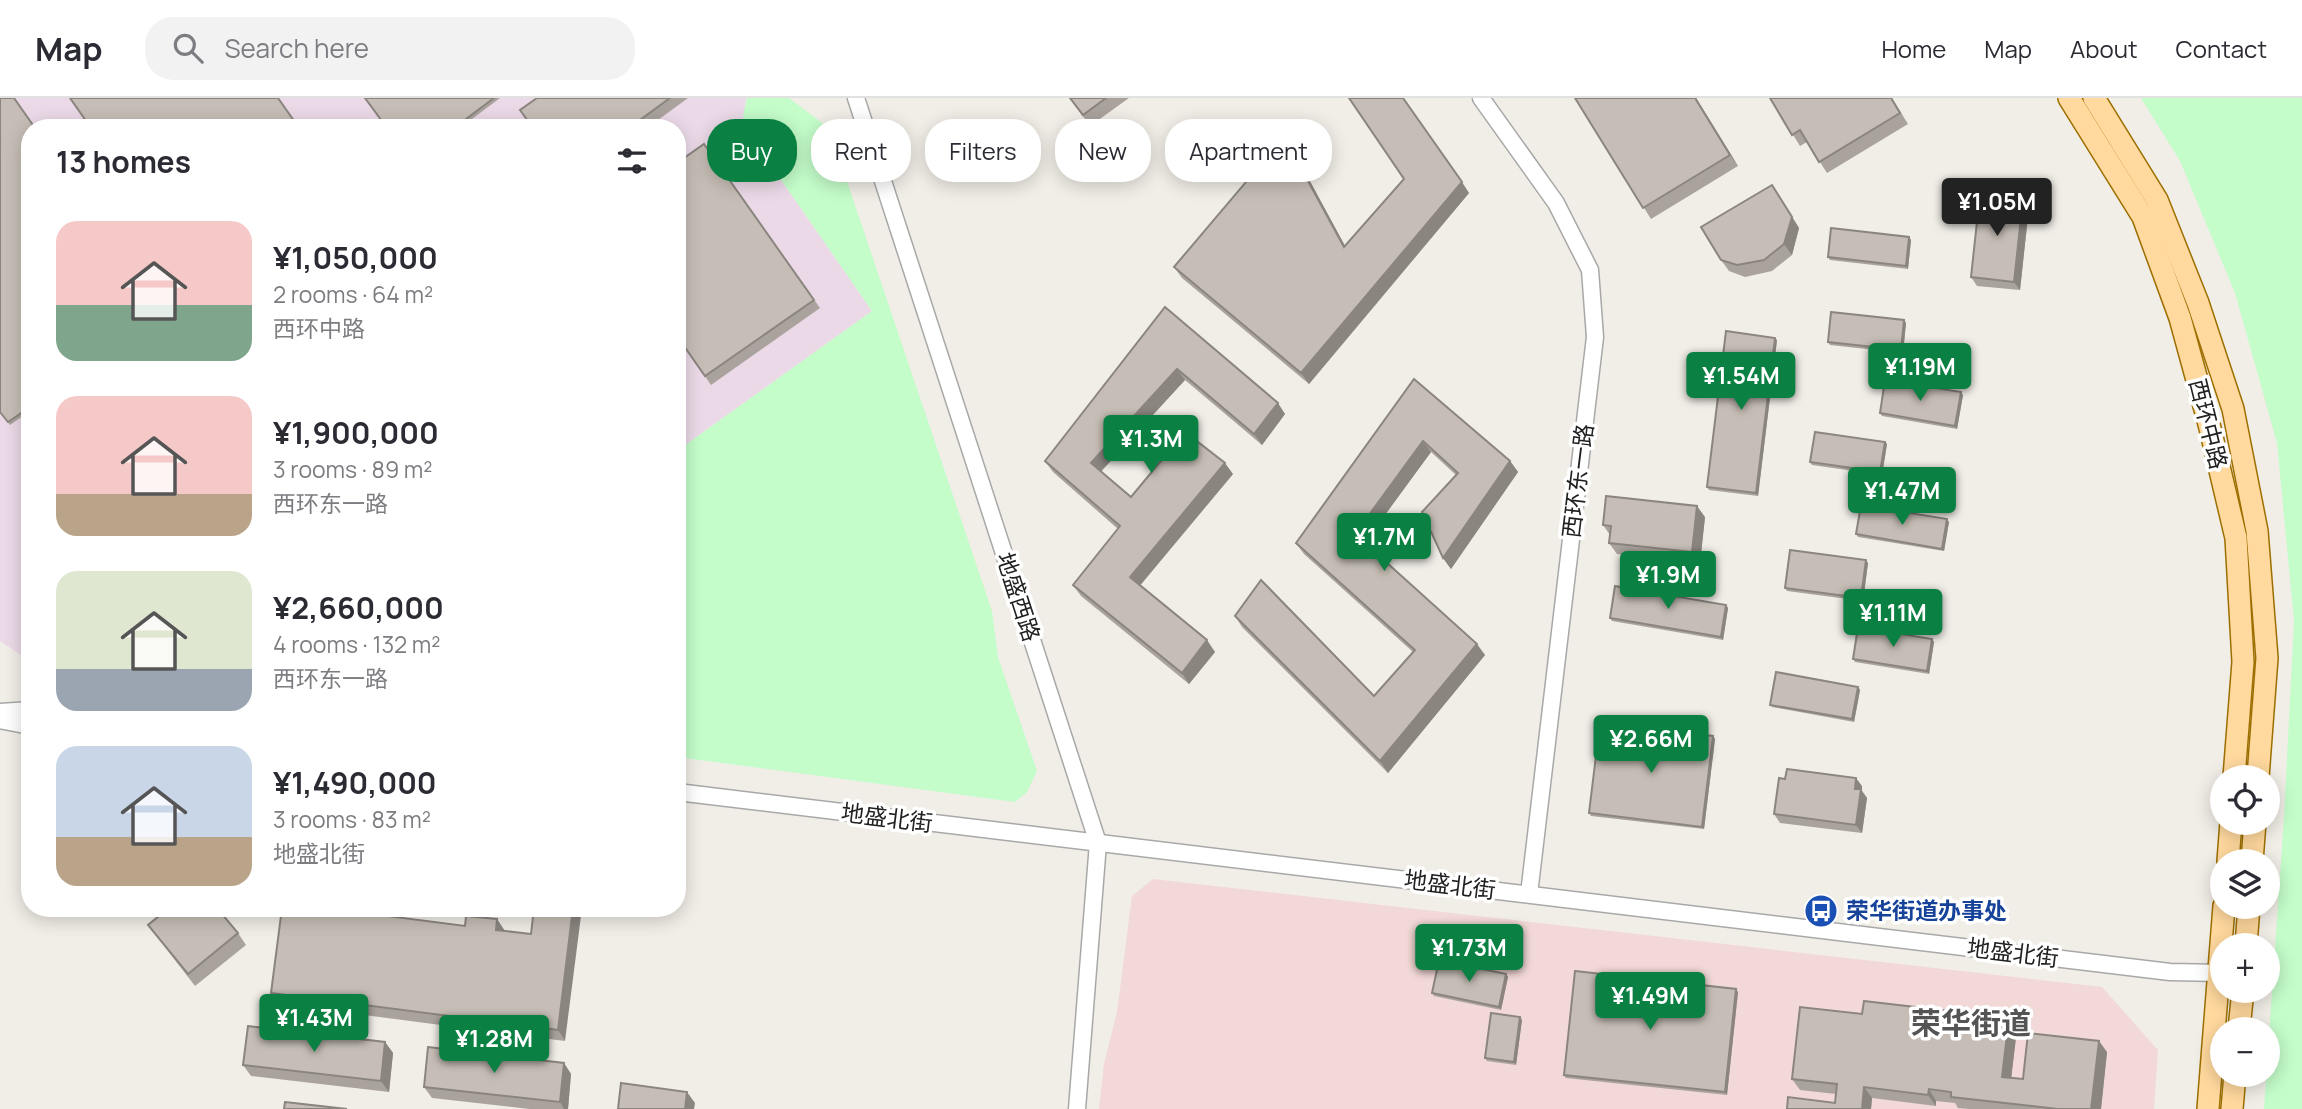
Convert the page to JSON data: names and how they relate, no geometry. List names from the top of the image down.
{
  "streets": {
    "main road": ["西环中路"],
    "street": ["西环东一路", "地盛西路", "地盛北街"]
  },
  "crossings": [
    ["西环东一路", "地盛北街"],
    ["地盛西路", "地盛北街"]
  ],
  "districts": ["荣华街道"],
  "places": {
    "bus stop": ["荣华街道办事处"]
  },
  "page": {
    "header": "Map",
    "search": "Search here",
    "nav": [
      "Home",
      "Map",
      "About",
      "Contact"
    ],
    "chip": [
      "Buy",
      "Rent",
      "Filters",
      "New",
      "Apartment"
    ],
    "heading": "13 homes",
    "price": [
      "¥1.05M",
      "¥1.19M",
      "¥1.54M",
      "¥1.3M",
      "¥1.47M",
      "¥1.7M",
      "¥1.9M",
      "¥1.11M",
      "¥2.66M",
      "¥1.73M",
      "¥1.49M",
      "¥1.43M",
      "¥1.28M"
    ],
    "list": [
      {
        "name": "¥1,050,000",
        "note": "2 rooms · 64 m² · 西环中路"
      },
      {
        "name": "¥1,900,000",
        "note": "3 rooms · 89 m² · 西环东一路"
      },
      {
        "name": "¥2,660,000",
        "note": "4 rooms · 132 m² · 西环东一路"
      },
      {
        "name": "¥1,490,000",
        "note": "3 rooms · 83 m² · 地盛北街"
      }
    ],
    "map_buttons": ["+", "−"]
  }
}
